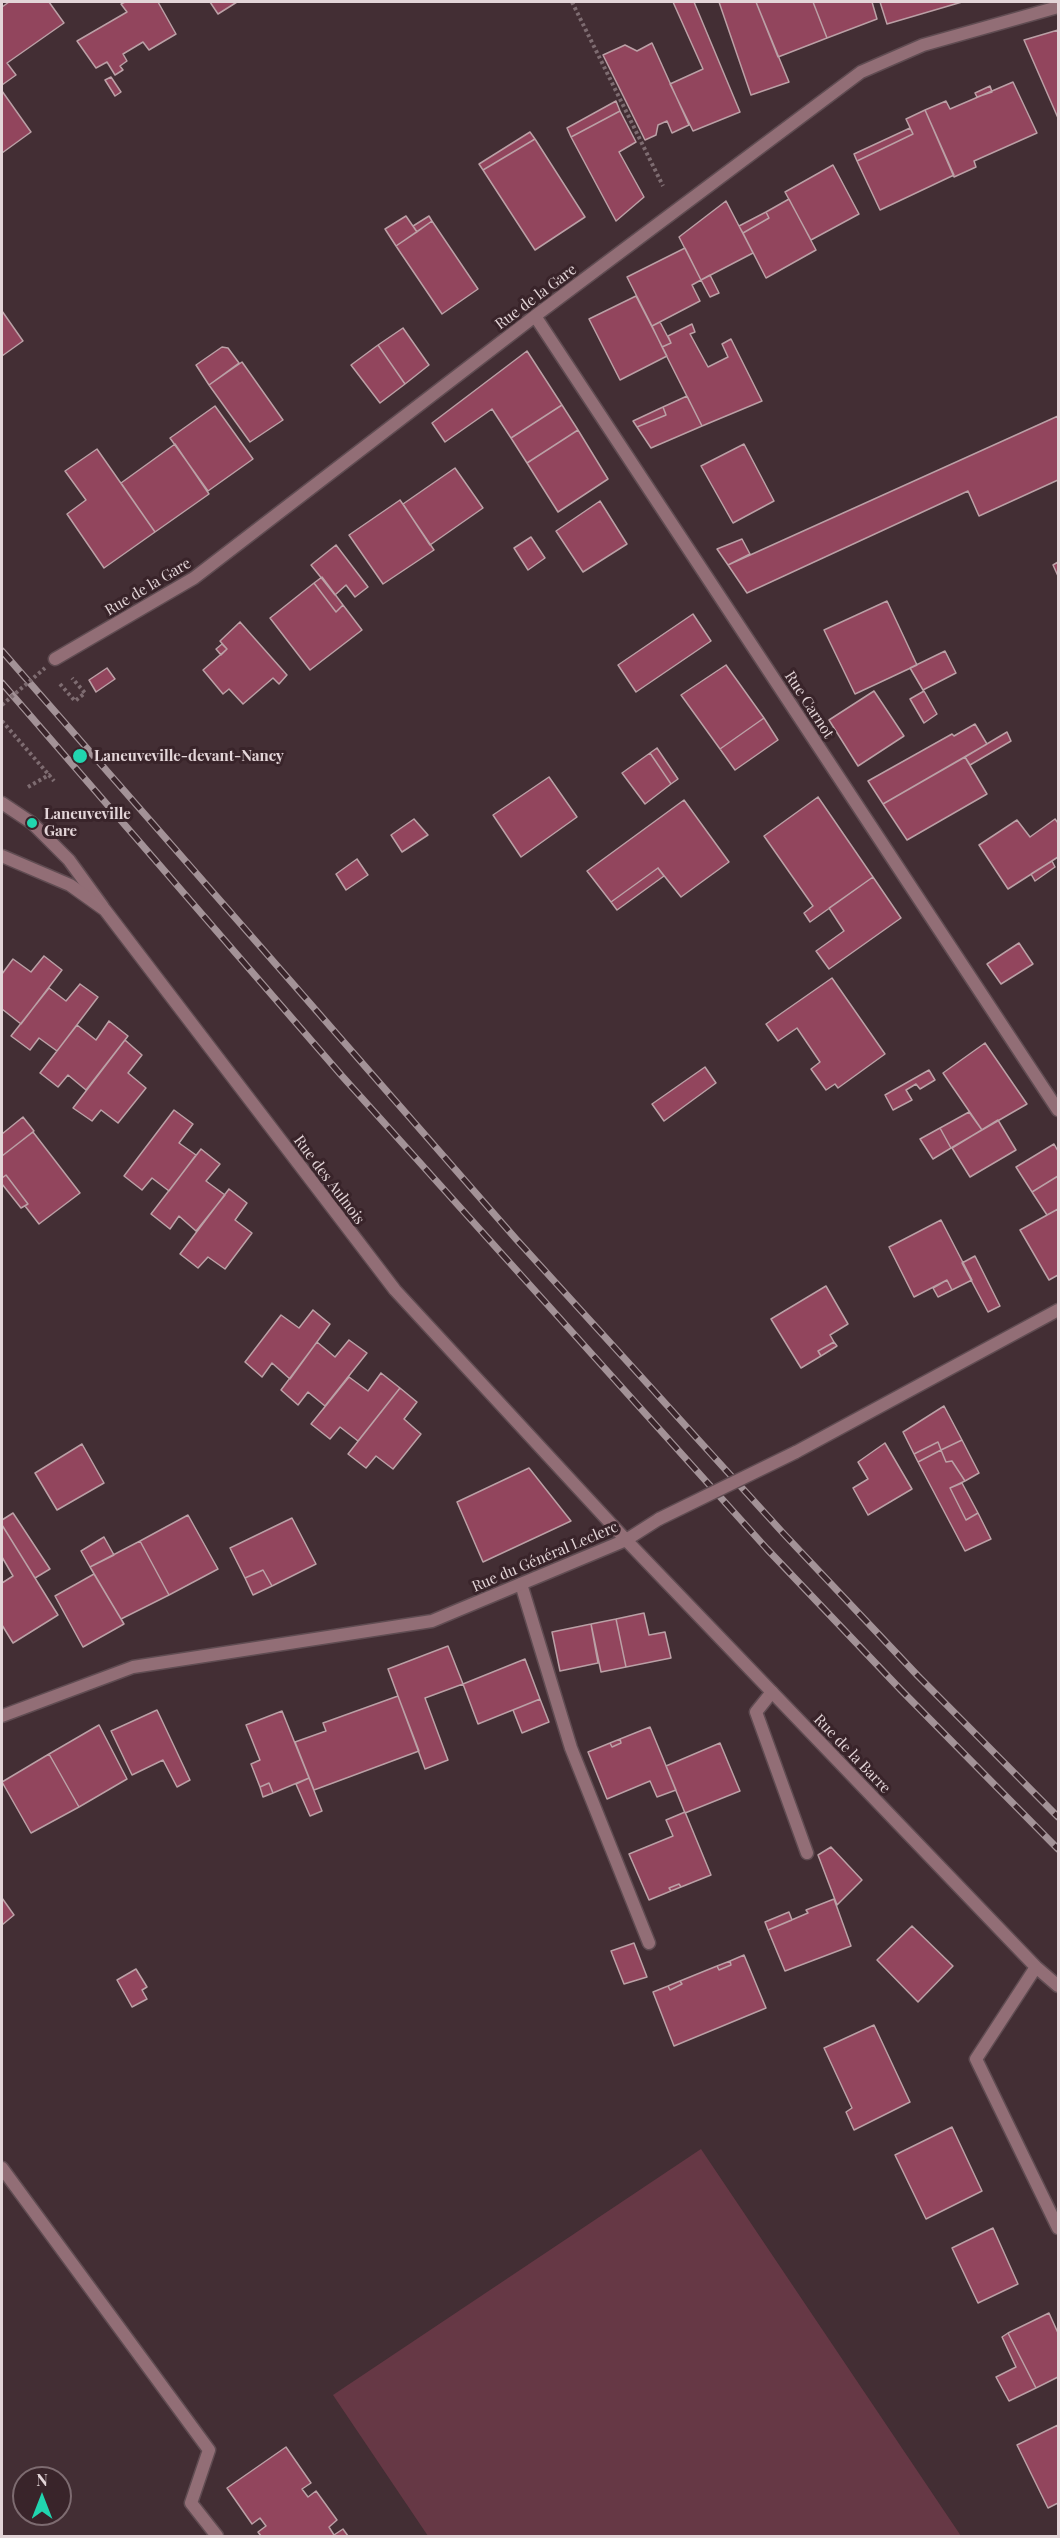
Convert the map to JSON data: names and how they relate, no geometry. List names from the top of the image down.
{
  "streets": {
    "street": [
      "Rue de la Gare",
      "Rue Carnot",
      "Rue des Aulnois",
      "Rue du Général Leclerc",
      "Rue de la Barre"
    ]
  },
  "crossings": [
    ["Rue de la Gare", "Rue Carnot"],
    ["Rue des Aulnois", "Rue du Général Leclerc"],
    ["Rue des Aulnois", "Rue de la Barre"],
    ["Rue du Général Leclerc", "Rue de la Barre"]
  ],
  "places": ["Laneuveville-devant-Nancy", "Laneuveville Gare"],
  "north": "top"
}
